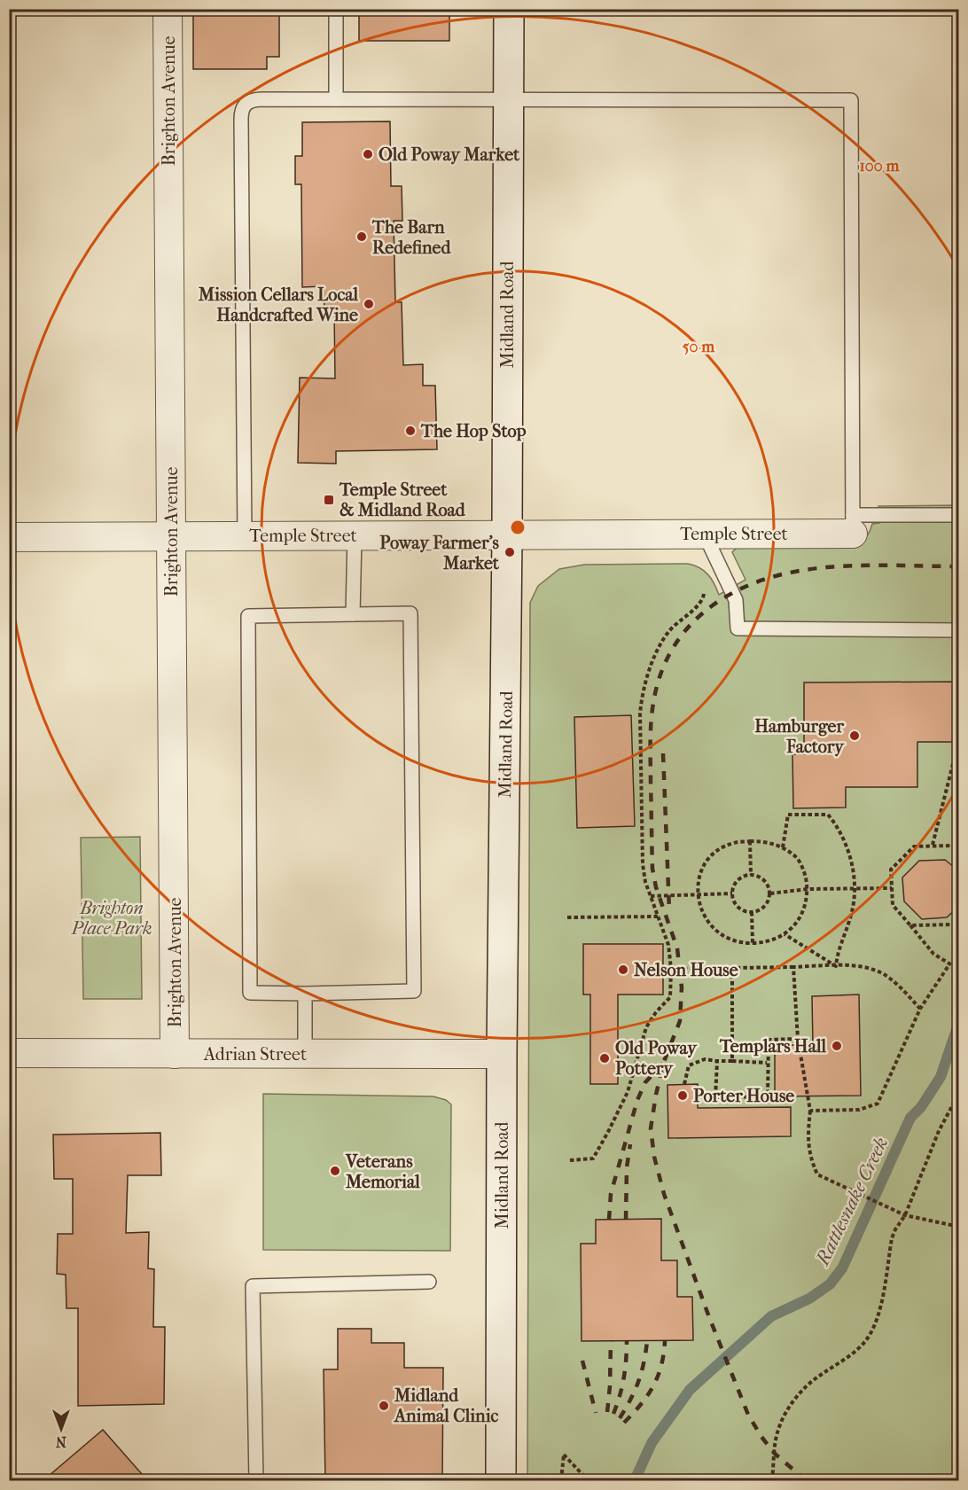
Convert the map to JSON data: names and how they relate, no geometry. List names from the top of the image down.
{
  "streets": {
    "main road": ["Midland Road"],
    "street": ["Brighton Avenue", "Temple Street", "Adrian Street"]
  },
  "crossings": [
    ["Brighton Avenue", "Temple Street"],
    ["Brighton Avenue", "Adrian Street"],
    ["Midland Road", "Temple Street"],
    ["Midland Road", "Adrian Street"]
  ],
  "water": ["Rattlesnake Creek"],
  "parks": ["Brighton Place Park"],
  "places": {
    "other": [
      "Old Poway Market",
      "The Barn Redefined",
      "Mission Cellars Local Handcrafted Wine",
      "The Hop Stop",
      "Poway Farmer's Market",
      "Hamburger Factory",
      "Nelson House",
      "Templars Hall",
      "Old Poway Pottery",
      "Porter House",
      "Veterans Memorial",
      "Midland Animal Clinic"
    ],
    "transit": ["Temple Street & Midland Road"]
  },
  "north": "bottom",
  "rings": ["100 m", "50 m"]
}
